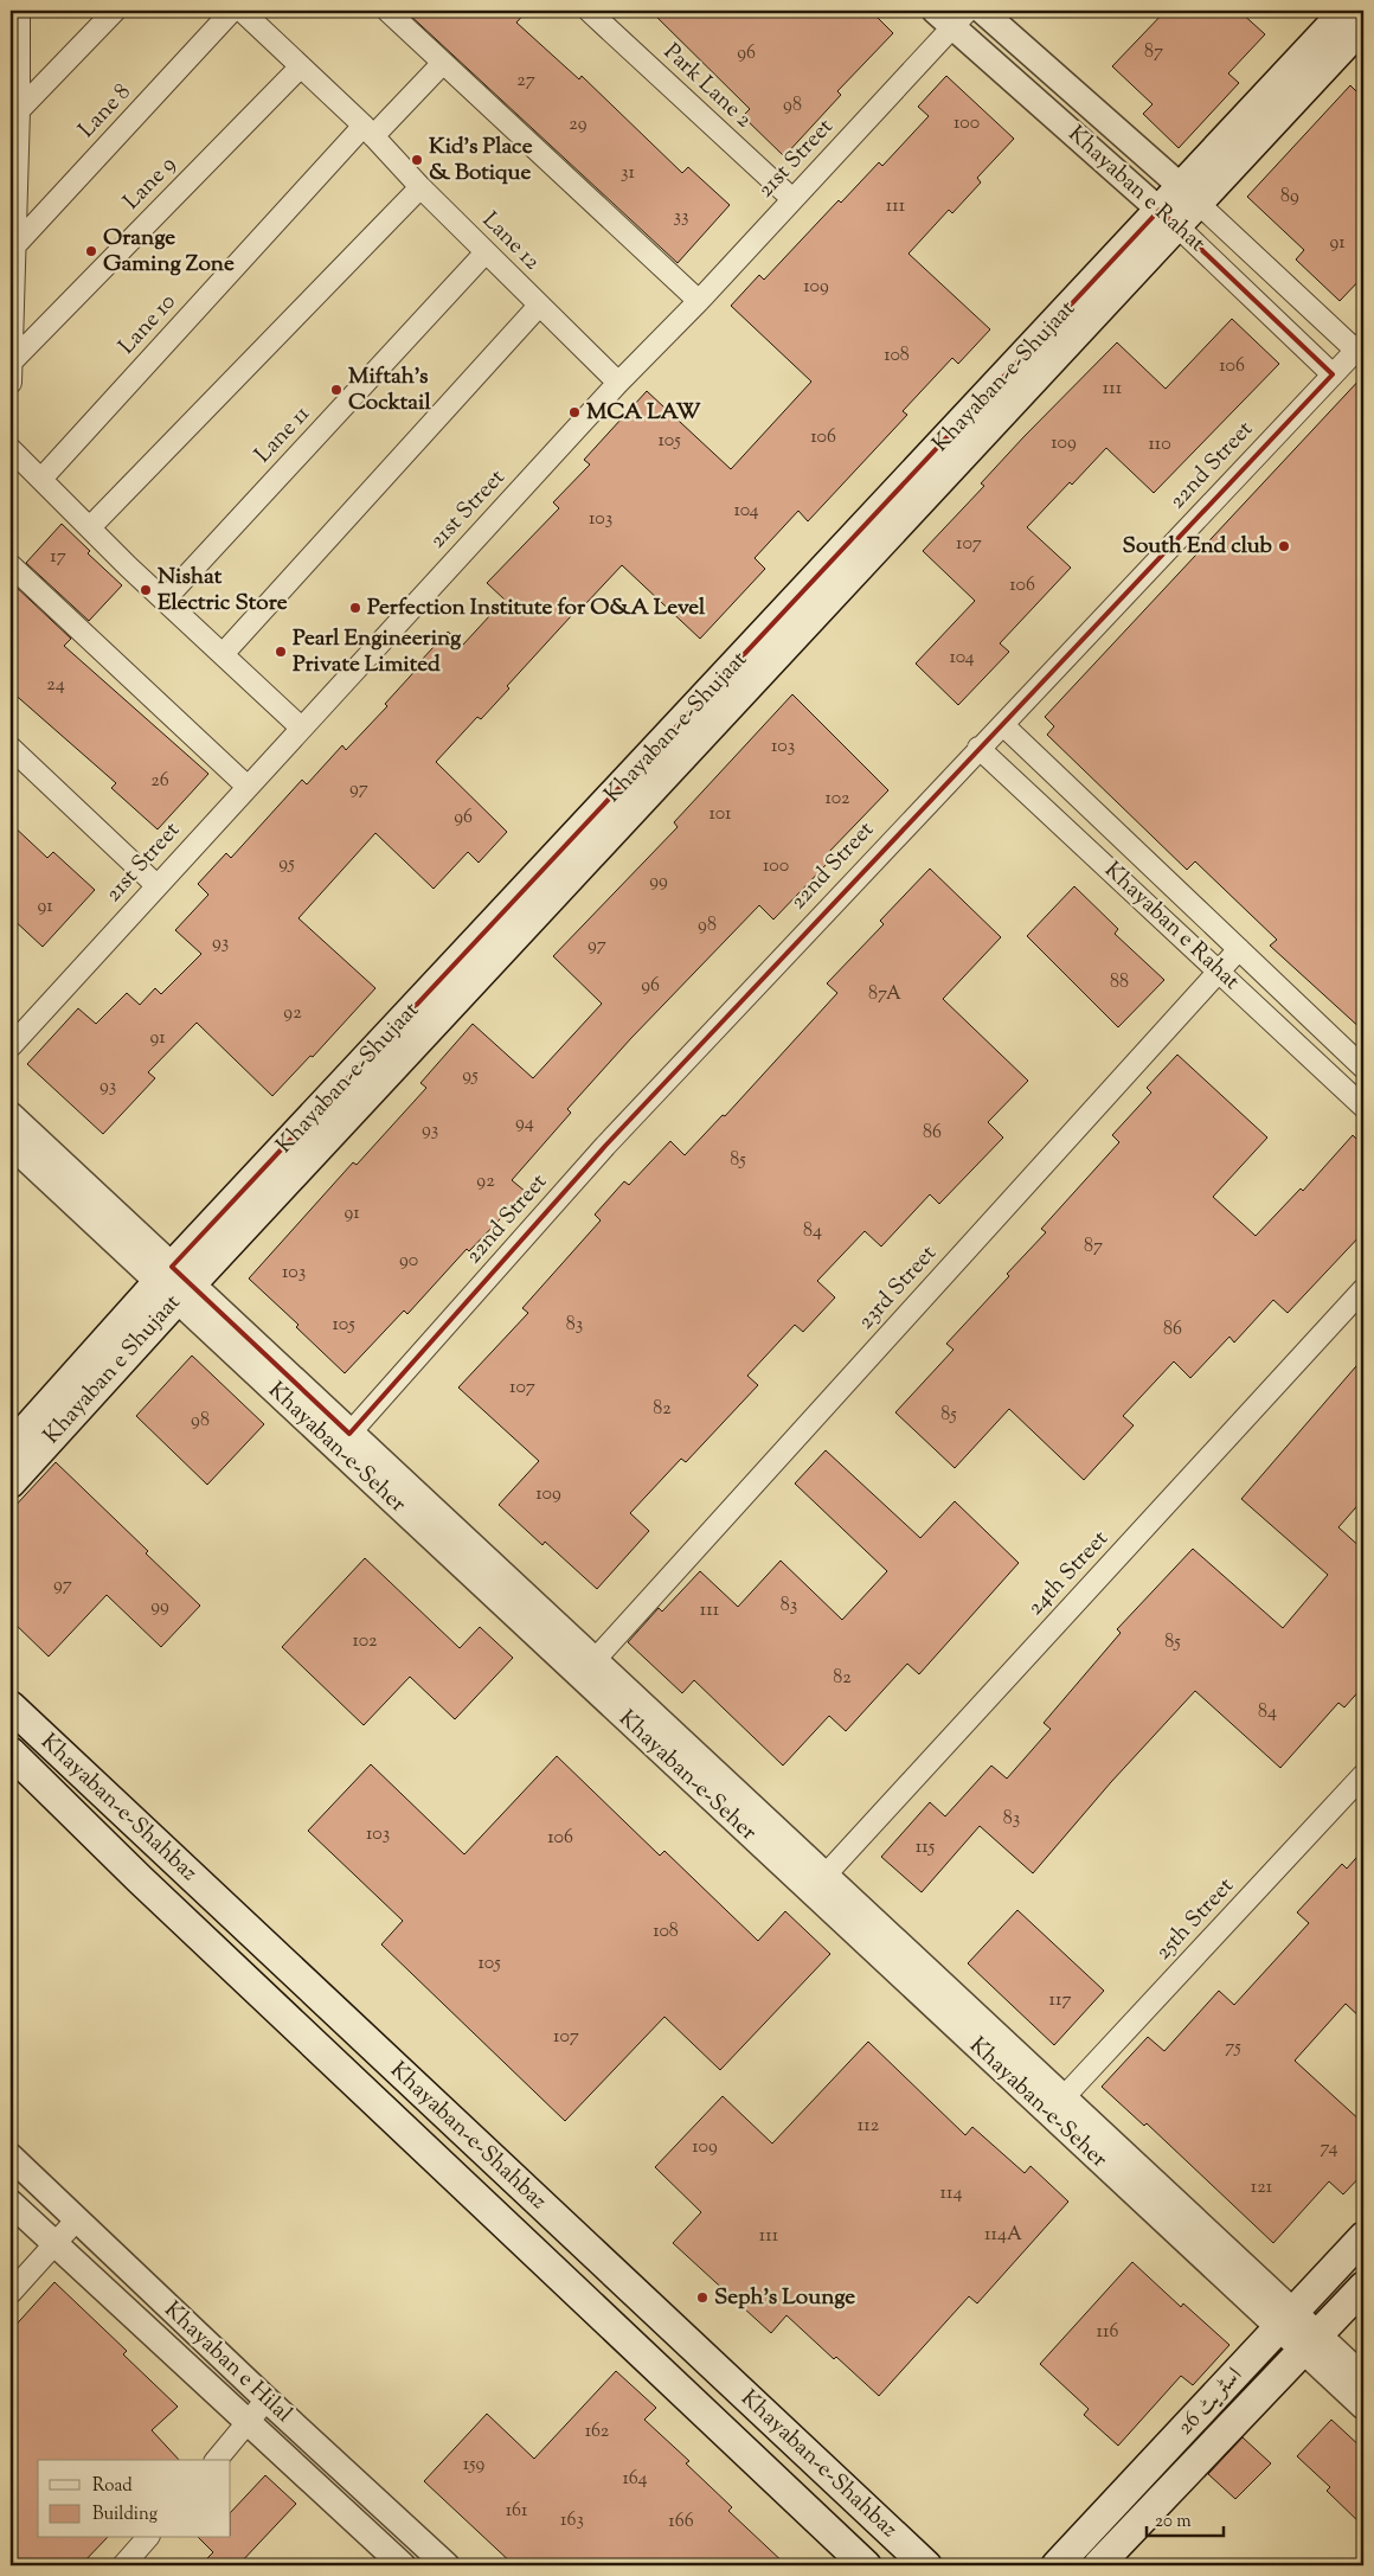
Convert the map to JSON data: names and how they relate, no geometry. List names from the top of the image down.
{
  "streets": {
    "main road": [
      "Khayaban-e-Shujaat",
      "Khayaban e Shujaat",
      "Khayaban-e-Shahbaz",
      "اسٹریٹ 26"
    ],
    "street": [
      "Park Lane 2",
      "Lane 8",
      "21st Street",
      "Lane 9",
      "Khayaban e Rahat",
      "Lane 12",
      "Lane 10",
      "Lane 11",
      "22nd Street",
      "23rd Street",
      "Khayaban-e-Seher",
      "24th Street",
      "25th Street",
      "Khayaban e Hilal"
    ]
  },
  "crossings": [
    ["Park Lane 2", "21st Street"],
    ["21st Street", "Khayaban e Rahat"],
    ["21st Street", "Lane 12"],
    ["Lane 9", "Lane 12"],
    ["Khayaban e Rahat", "Khayaban-e-Shujaat"],
    ["Khayaban e Rahat", "22nd Street"],
    ["Khayaban e Rahat", "23rd Street"],
    ["Lane 12", "Lane 10"],
    ["Lane 12", "Lane 11"],
    ["Khayaban-e-Shujaat", "Khayaban e Shujaat"],
    ["Khayaban-e-Shujaat", "Khayaban-e-Seher"],
    ["22nd Street", "Khayaban-e-Seher"],
    ["23rd Street", "Khayaban-e-Seher"],
    ["Khayaban e Shujaat", "Khayaban-e-Seher"],
    ["Khayaban-e-Seher", "24th Street"],
    ["Khayaban-e-Seher", "25th Street"],
    ["Khayaban-e-Seher", "اسٹریٹ 26"]
  ],
  "places": [
    "Kid's Place & Botique",
    "Orange Gaming Zone",
    "Miftah's Cocktail",
    "MCA LAW",
    "South End club",
    "Nishat Electric Store",
    "Perfection Institute for O&A Level",
    "Pearl Engineering Private Limited",
    "Seph's Lounge"
  ],
  "house_numbers": [
    "87",
    "96",
    "27",
    "98",
    "100",
    "29",
    "31",
    "89",
    "111",
    "33",
    "91",
    "109",
    "108",
    "106",
    "111",
    "106",
    "105",
    "109",
    "110",
    "104",
    "103",
    "107",
    "17",
    "106",
    "104",
    "24",
    "103",
    "26",
    "97",
    "102",
    "101",
    "96",
    "95",
    "100",
    "99",
    "91",
    "98",
    "93",
    "97",
    "88",
    "96",
    "87A",
    "92",
    "91",
    "95",
    "93",
    "94",
    "93",
    "86",
    "85",
    "92",
    "91",
    "84",
    "87",
    "90",
    "103",
    "105",
    "83",
    "86",
    "107",
    "82",
    "85",
    "98",
    "109",
    "97",
    "83",
    "99",
    "111",
    "102",
    "85",
    "82",
    "84",
    "83",
    "103",
    "106",
    "115",
    "108",
    "105",
    "117",
    "107",
    "75",
    "112",
    "109",
    "74",
    "121",
    "114",
    "114A",
    "111",
    "116",
    "162",
    "159",
    "164",
    "161",
    "163",
    "166"
  ],
  "legend": ["Road", "Building"],
  "scale_bar": "20 m"
}
